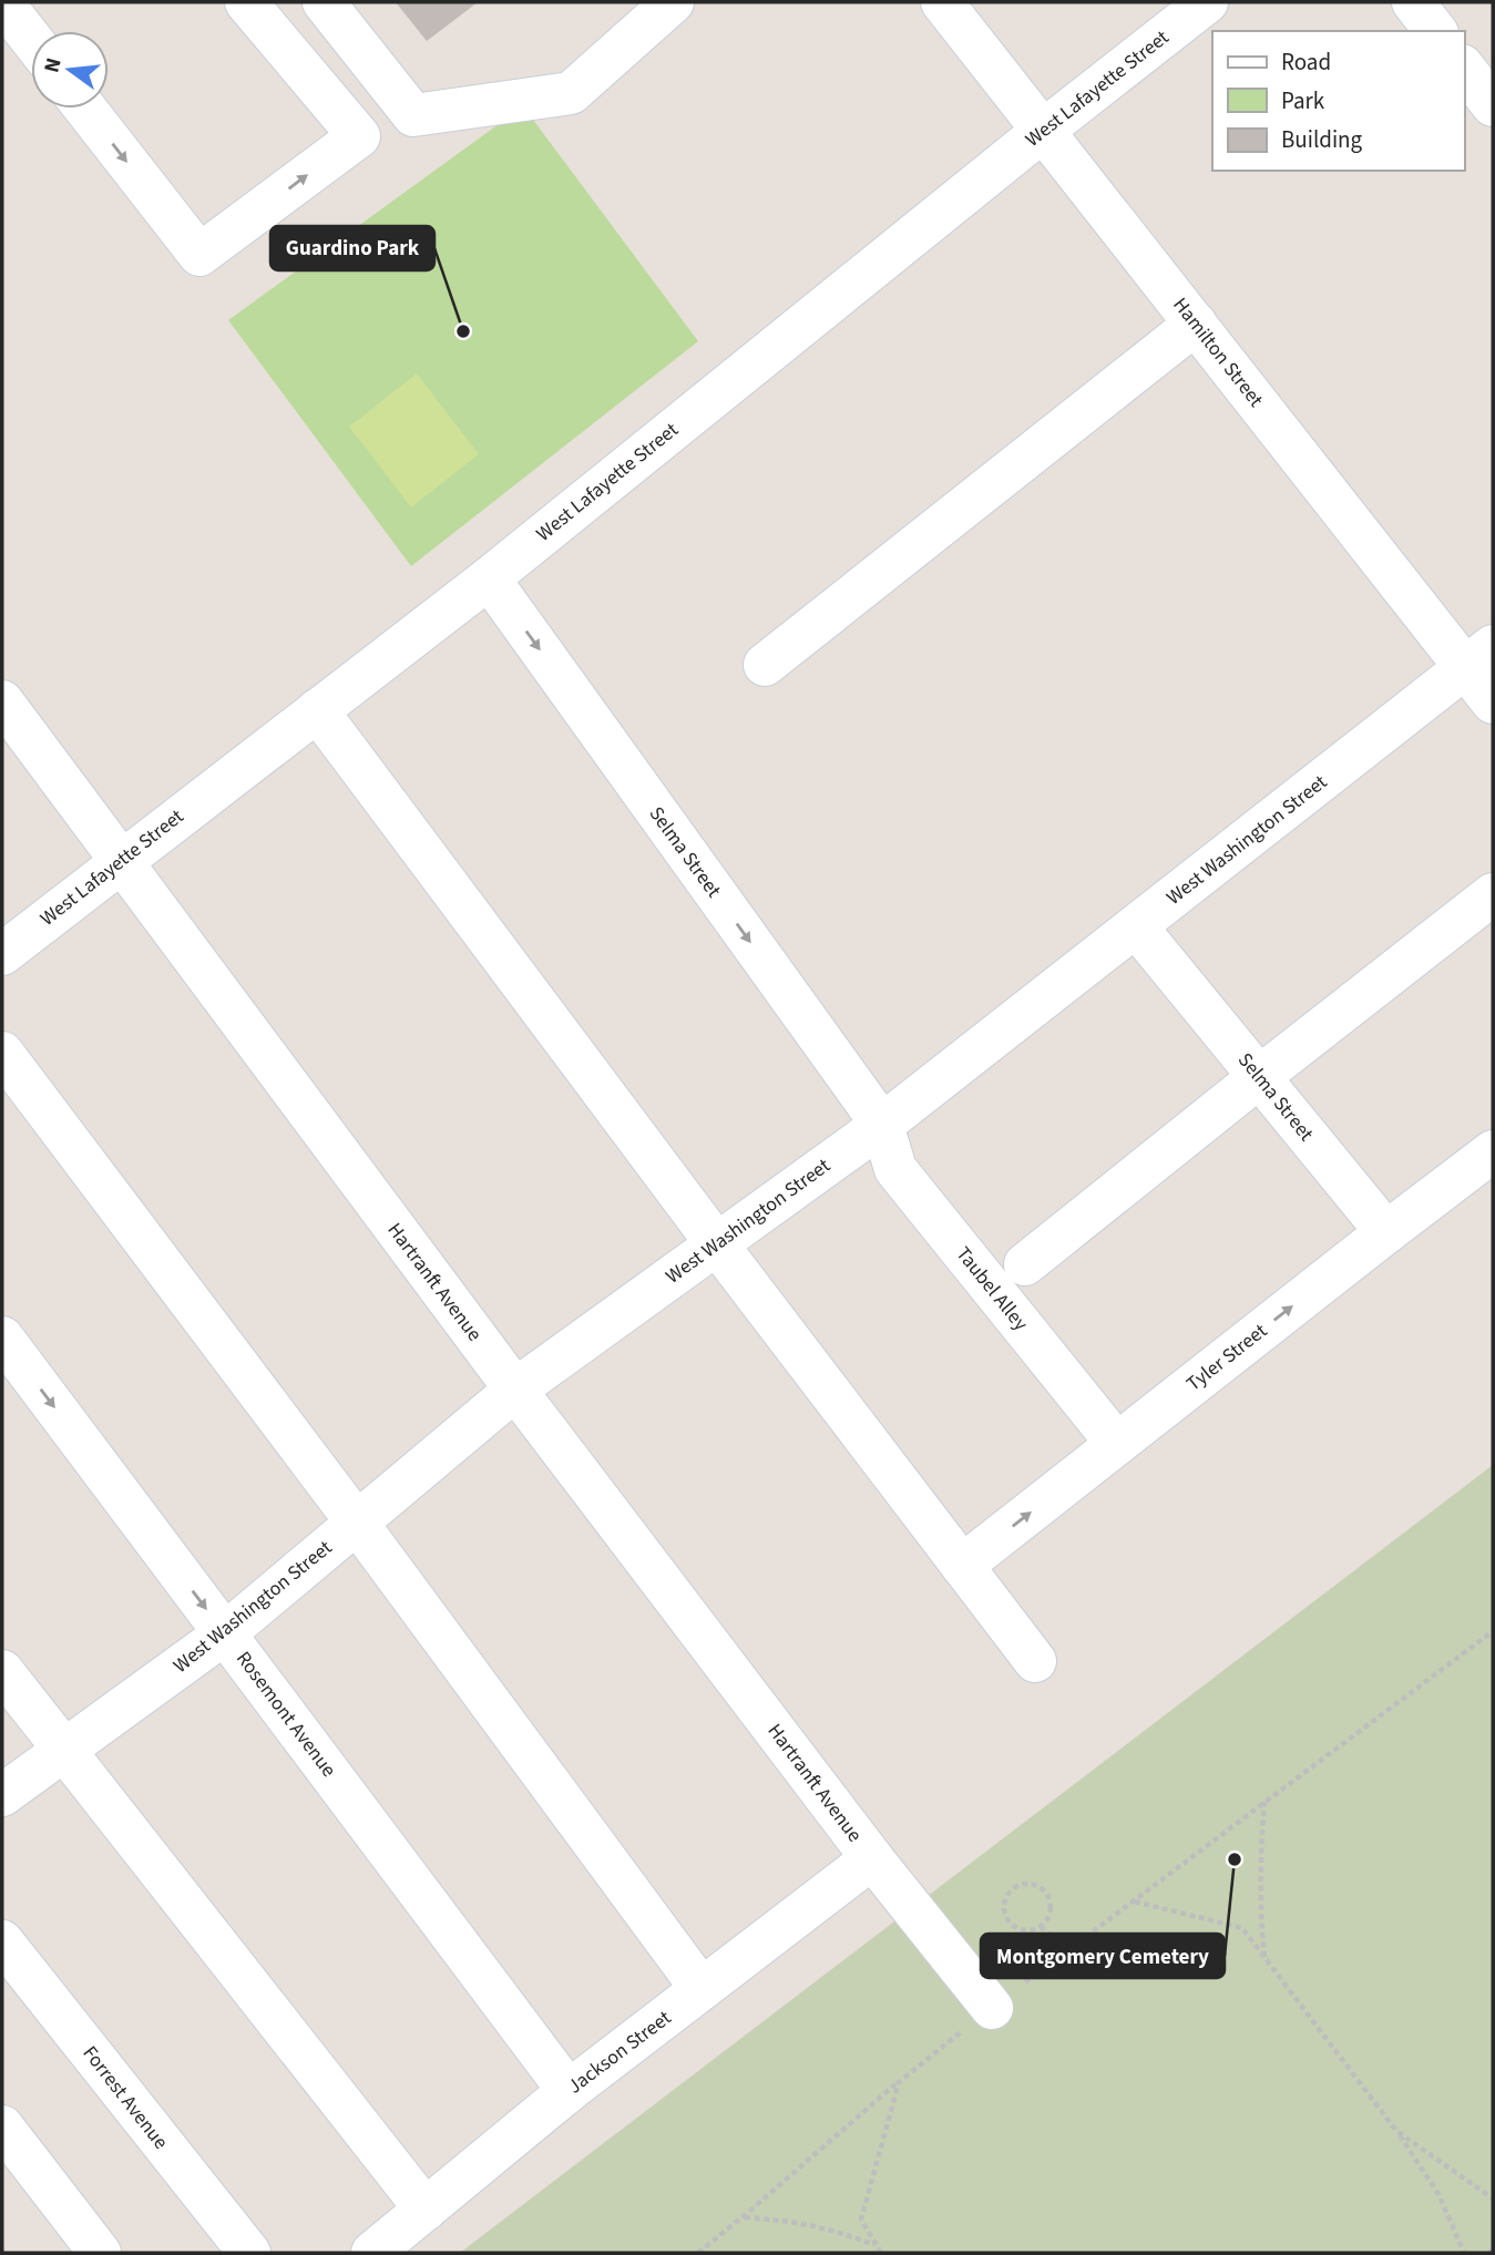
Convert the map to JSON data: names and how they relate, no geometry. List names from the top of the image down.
{
  "streets": {
    "street": [
      "West Lafayette Street",
      "Hamilton Street",
      "West Washington Street",
      "Selma Street",
      "Hartranft Avenue",
      "Taubel Alley",
      "Tyler Street",
      "Rosemont Avenue",
      "Jackson Street",
      "Forrest Avenue"
    ]
  },
  "crossings": [
    ["West Lafayette Street", "Hamilton Street"],
    ["West Lafayette Street", "Selma Street"],
    ["West Lafayette Street", "Hartranft Avenue"],
    ["Hamilton Street", "West Washington Street"],
    ["West Washington Street", "Selma Street"],
    ["West Washington Street", "Hartranft Avenue"],
    ["West Washington Street", "Taubel Alley"],
    ["West Washington Street", "Rosemont Avenue"],
    ["Selma Street", "Taubel Alley"],
    ["Selma Street", "Tyler Street"],
    ["Hartranft Avenue", "Jackson Street"],
    ["Taubel Alley", "Tyler Street"],
    ["Rosemont Avenue", "Jackson Street"]
  ],
  "places": ["Guardino Park", "Montgomery Cemetery"],
  "legend": ["Road", "Park", "Building"],
  "north": "left"
}
